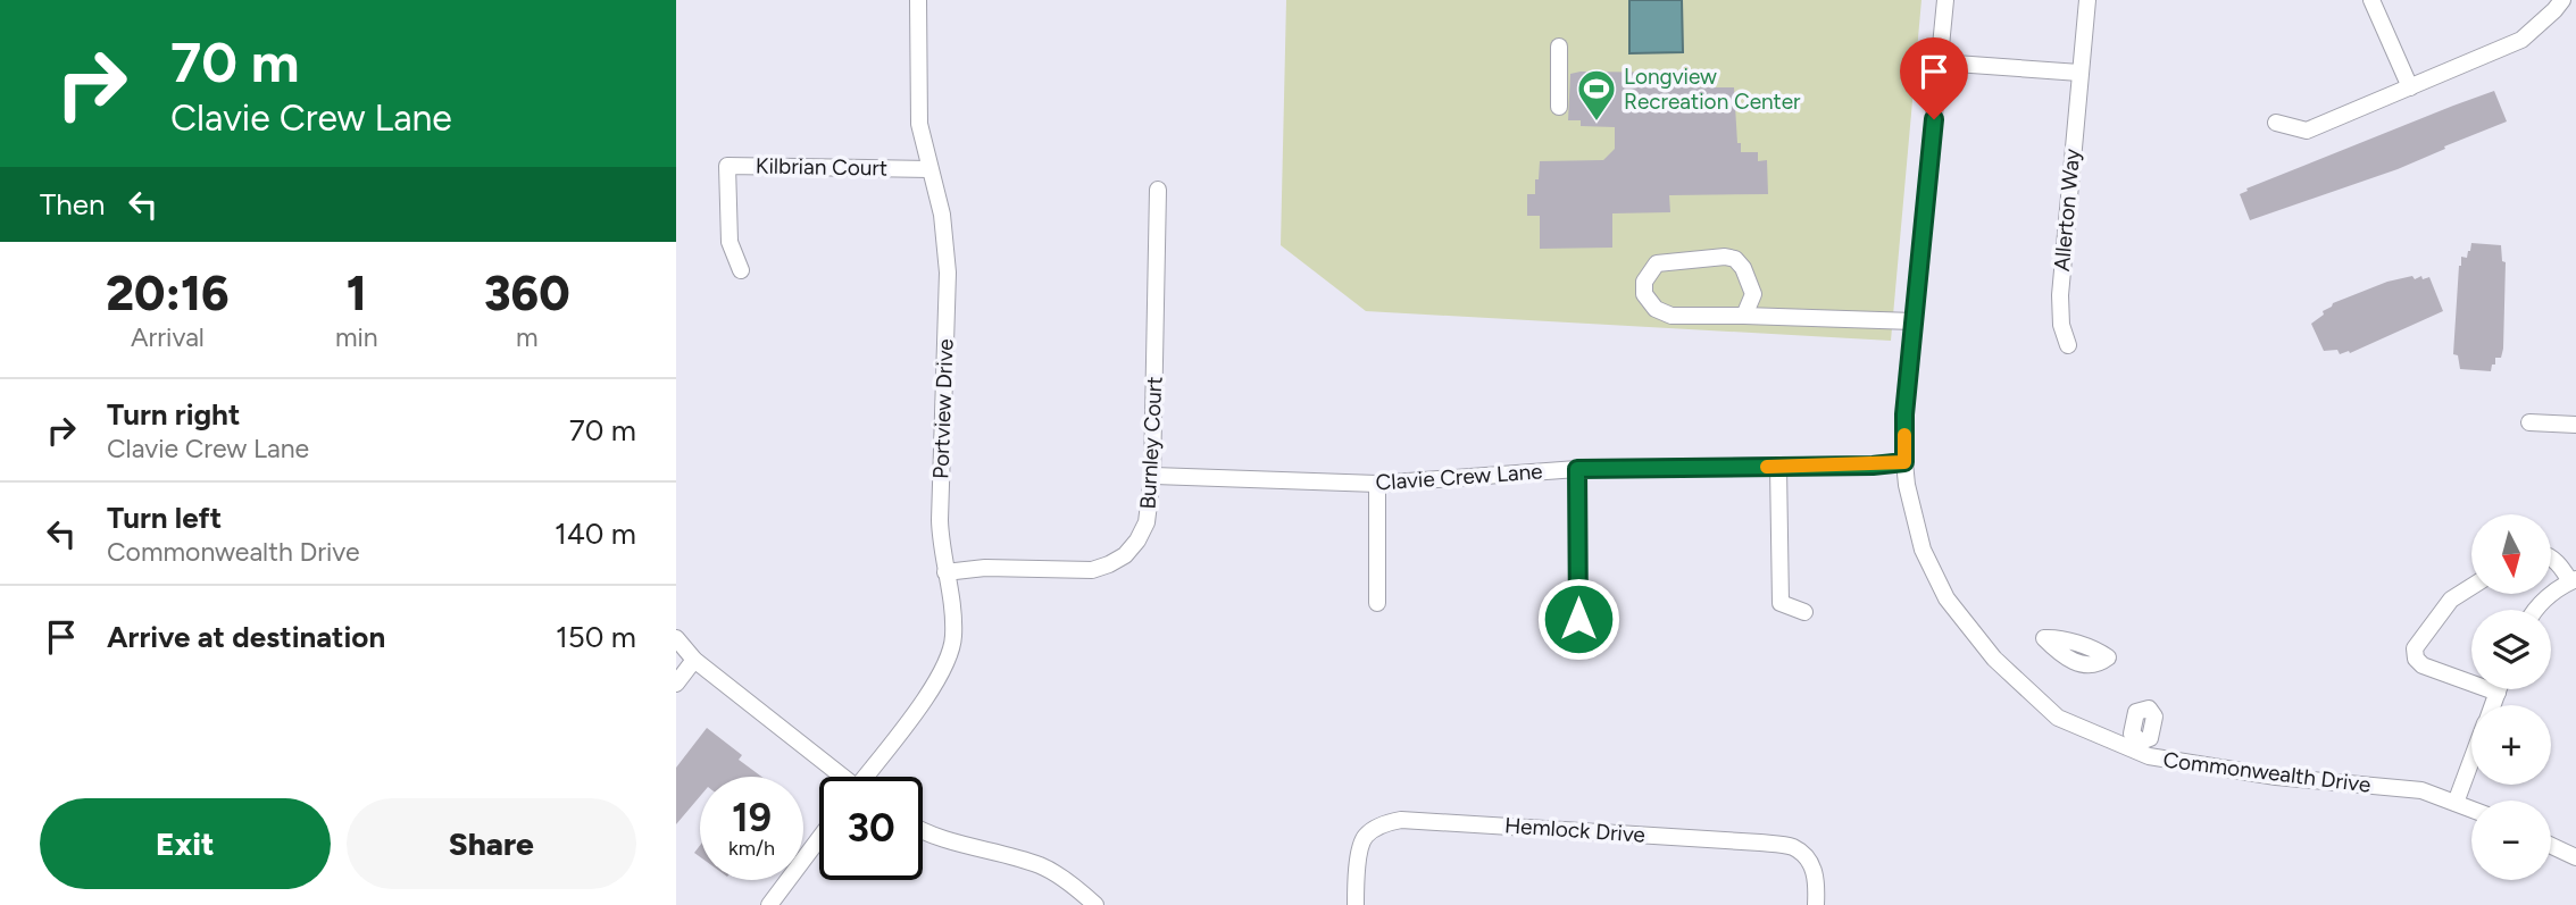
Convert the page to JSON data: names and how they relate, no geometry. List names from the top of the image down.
{
  "streets": {
    "street": [
      "Kilbrian Court",
      "Allerton Way",
      "Portview Drive",
      "Burnley Court",
      "Clavie Crew Lane",
      "Commonwealth Drive",
      "Hemlock Drive"
    ]
  },
  "crossings": [
    ["Kilbrian Court", "Portview Drive"],
    ["Portview Drive", "Burnley Court"],
    ["Burnley Court", "Clavie Crew Lane"],
    ["Clavie Crew Lane", "Commonwealth Drive"]
  ],
  "places": {
    "sports": ["Longview Recreation Center"]
  },
  "north": "bottom",
  "page": {
    "turn": ["70 m", "Clavie Crew Lane"],
    "then": "Then",
    "eta": [
      "20:16",
      "Arrival",
      "1",
      "min",
      "360",
      "m"
    ],
    "list": [
      {
        "name": "Turn right",
        "note": "Clavie Crew Lane",
        "value": "70 m"
      },
      {
        "name": "Turn left",
        "note": "Commonwealth Drive",
        "value": "140 m"
      },
      {
        "name": "Arrive at destination",
        "value": "150 m"
      }
    ],
    "map_buttons": ["+", "−"],
    "speed": "19 km/h",
    "limit": "30",
    "buttons": ["Exit", "Share"]
  }
}
